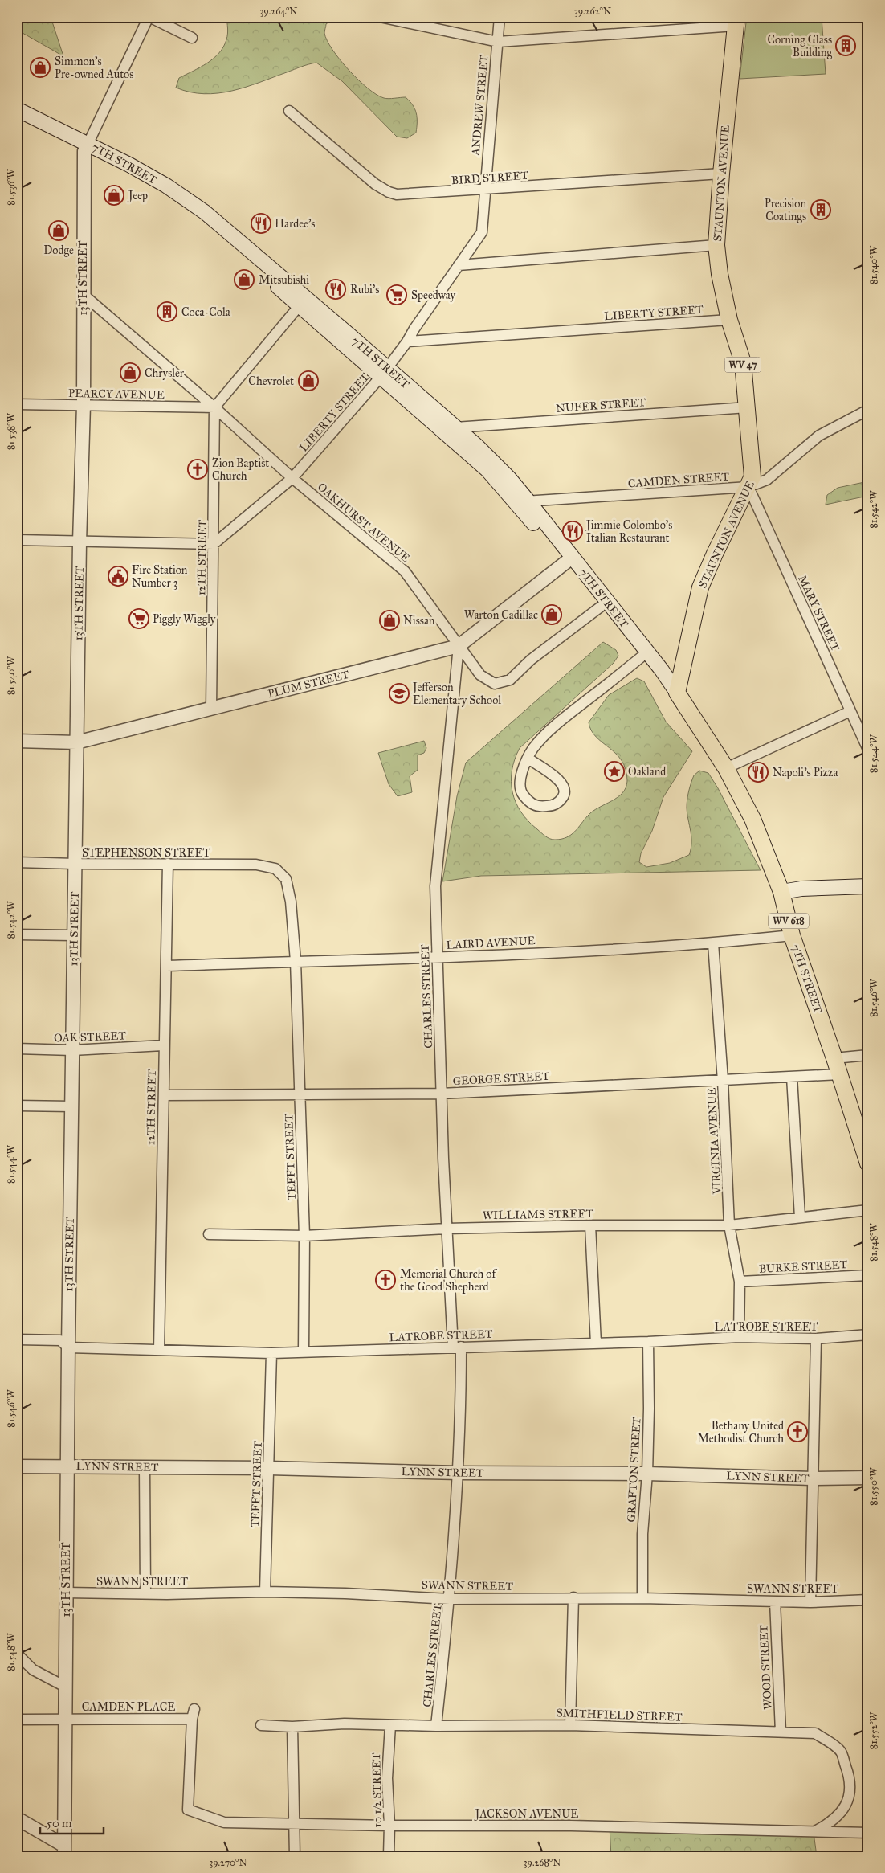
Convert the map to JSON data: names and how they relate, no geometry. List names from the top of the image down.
{
  "streets": {
    "main road": [
      "7TH STREET",
      "STAUNTON AVENUE",
      "WV 47",
      "WV 618"
    ],
    "street": [
      "ANDREW STREET",
      "BIRD STREET",
      "13TH STREET",
      "LIBERTY STREET",
      "PEARCY AVENUE",
      "NUFER STREET",
      "CAMDEN STREET",
      "OAKHURST AVENUE",
      "12TH STREET",
      "MARY STREET",
      "PLUM STREET",
      "STEPHENSON STREET",
      "LAIRD AVENUE",
      "CHARLES STREET",
      "OAK STREET",
      "GEORGE STREET",
      "VIRGINIA AVENUE",
      "TEFFT STREET",
      "WILLIAMS STREET",
      "BURKE STREET",
      "LATROBE STREET",
      "LYNN STREET",
      "GRAFTON STREET",
      "SWANN STREET",
      "WOOD STREET",
      "CAMDEN PLACE",
      "SMITHFIELD STREET",
      "10 1/2 STREET",
      "JACKSON AVENUE"
    ]
  },
  "crossings": [
    ["ANDREW STREET", "BIRD STREET"],
    ["ANDREW STREET", "LIBERTY STREET"],
    ["7TH STREET", "STAUNTON AVENUE"],
    ["7TH STREET", "13TH STREET"],
    ["7TH STREET", "LIBERTY STREET"],
    ["7TH STREET", "NUFER STREET"],
    ["7TH STREET", "CAMDEN STREET"],
    ["7TH STREET", "OAKHURST AVENUE"],
    ["7TH STREET", "PLUM STREET"],
    ["7TH STREET", "LAIRD AVENUE"],
    ["7TH STREET", "GEORGE STREET"],
    ["BIRD STREET", "STAUNTON AVENUE"],
    ["STAUNTON AVENUE", "LIBERTY STREET"],
    ["STAUNTON AVENUE", "NUFER STREET"],
    ["STAUNTON AVENUE", "CAMDEN STREET"],
    ["STAUNTON AVENUE", "MARY STREET"],
    ["13TH STREET", "PEARCY AVENUE"],
    ["13TH STREET", "PLUM STREET"],
    ["13TH STREET", "STEPHENSON STREET"],
    ["13TH STREET", "OAK STREET"],
    ["13TH STREET", "LATROBE STREET"],
    ["13TH STREET", "LYNN STREET"],
    ["13TH STREET", "SWANN STREET"],
    ["13TH STREET", "CAMDEN PLACE"],
    ["LIBERTY STREET", "OAKHURST AVENUE"],
    ["LIBERTY STREET", "12TH STREET"],
    ["PEARCY AVENUE", "OAKHURST AVENUE"],
    ["PEARCY AVENUE", "12TH STREET"],
    ["CAMDEN STREET", "MARY STREET"],
    ["OAKHURST AVENUE", "12TH STREET"],
    ["OAKHURST AVENUE", "PLUM STREET"],
    ["OAKHURST AVENUE", "CHARLES STREET"],
    ["12TH STREET", "PLUM STREET"],
    ["12TH STREET", "STEPHENSON STREET"],
    ["12TH STREET", "LAIRD AVENUE"],
    ["12TH STREET", "OAK STREET"],
    ["12TH STREET", "GEORGE STREET"],
    ["12TH STREET", "LATROBE STREET"],
    ["PLUM STREET", "CHARLES STREET"],
    ["STEPHENSON STREET", "LAIRD AVENUE"],
    ["STEPHENSON STREET", "TEFFT STREET"],
    ["LAIRD AVENUE", "CHARLES STREET"],
    ["LAIRD AVENUE", "VIRGINIA AVENUE"],
    ["LAIRD AVENUE", "TEFFT STREET"],
    ["CHARLES STREET", "GEORGE STREET"],
    ["CHARLES STREET", "WILLIAMS STREET"],
    ["CHARLES STREET", "LATROBE STREET"],
    ["CHARLES STREET", "LYNN STREET"],
    ["CHARLES STREET", "SWANN STREET"],
    ["CHARLES STREET", "SMITHFIELD STREET"],
    ["GEORGE STREET", "VIRGINIA AVENUE"],
    ["GEORGE STREET", "TEFFT STREET"],
    ["VIRGINIA AVENUE", "WILLIAMS STREET"],
    ["VIRGINIA AVENUE", "BURKE STREET"],
    ["VIRGINIA AVENUE", "LATROBE STREET"],
    ["TEFFT STREET", "WILLIAMS STREET"],
    ["TEFFT STREET", "LATROBE STREET"],
    ["TEFFT STREET", "LYNN STREET"],
    ["TEFFT STREET", "SWANN STREET"],
    ["LATROBE STREET", "GRAFTON STREET"],
    ["LYNN STREET", "GRAFTON STREET"],
    ["GRAFTON STREET", "SWANN STREET"],
    ["SWANN STREET", "WOOD STREET"],
    ["WOOD STREET", "SMITHFIELD STREET"],
    ["CAMDEN PLACE", "JACKSON AVENUE"],
    ["SMITHFIELD STREET", "10 1/2 STREET"],
    ["SMITHFIELD STREET", "JACKSON AVENUE"],
    ["10 1/2 STREET", "JACKSON AVENUE"]
  ],
  "places": {
    "building": ["Corning Glass Building", "Precision Coatings", "Coca-Cola"],
    "shop": [
      "Simmon's Pre-owned Autos",
      "Jeep",
      "Dodge",
      "Mitsubishi",
      "Chrysler",
      "Chevrolet",
      "Warton Cadillac",
      "Nissan"
    ],
    "restaurant": [
      "Hardee's",
      "Rubi's",
      "Jimmie Colombo's Italian Restaurant",
      "Napoli's Pizza"
    ],
    "supermarket": ["Speedway", "Piggly Wiggly"],
    "church": ["Zion Baptist Church", "Memorial Church of the Good Shepherd", "Bethany United Methodist Church"],
    "public building": ["Fire Station Number 3"],
    "school or university": ["Jefferson Elementary School"],
    "place": ["Oakland"]
  },
  "scale_bar": "50 m",
  "coordinates": [
    "39.264°N",
    "39.262°N",
    "81.536°W",
    "81.540°W",
    "81.538°W",
    "81.542°W",
    "81.544°W",
    "81.546°W",
    "81.548°W",
    "81.550°W",
    "81.552°W",
    "39.270°N",
    "39.268°N"
  ]
}
